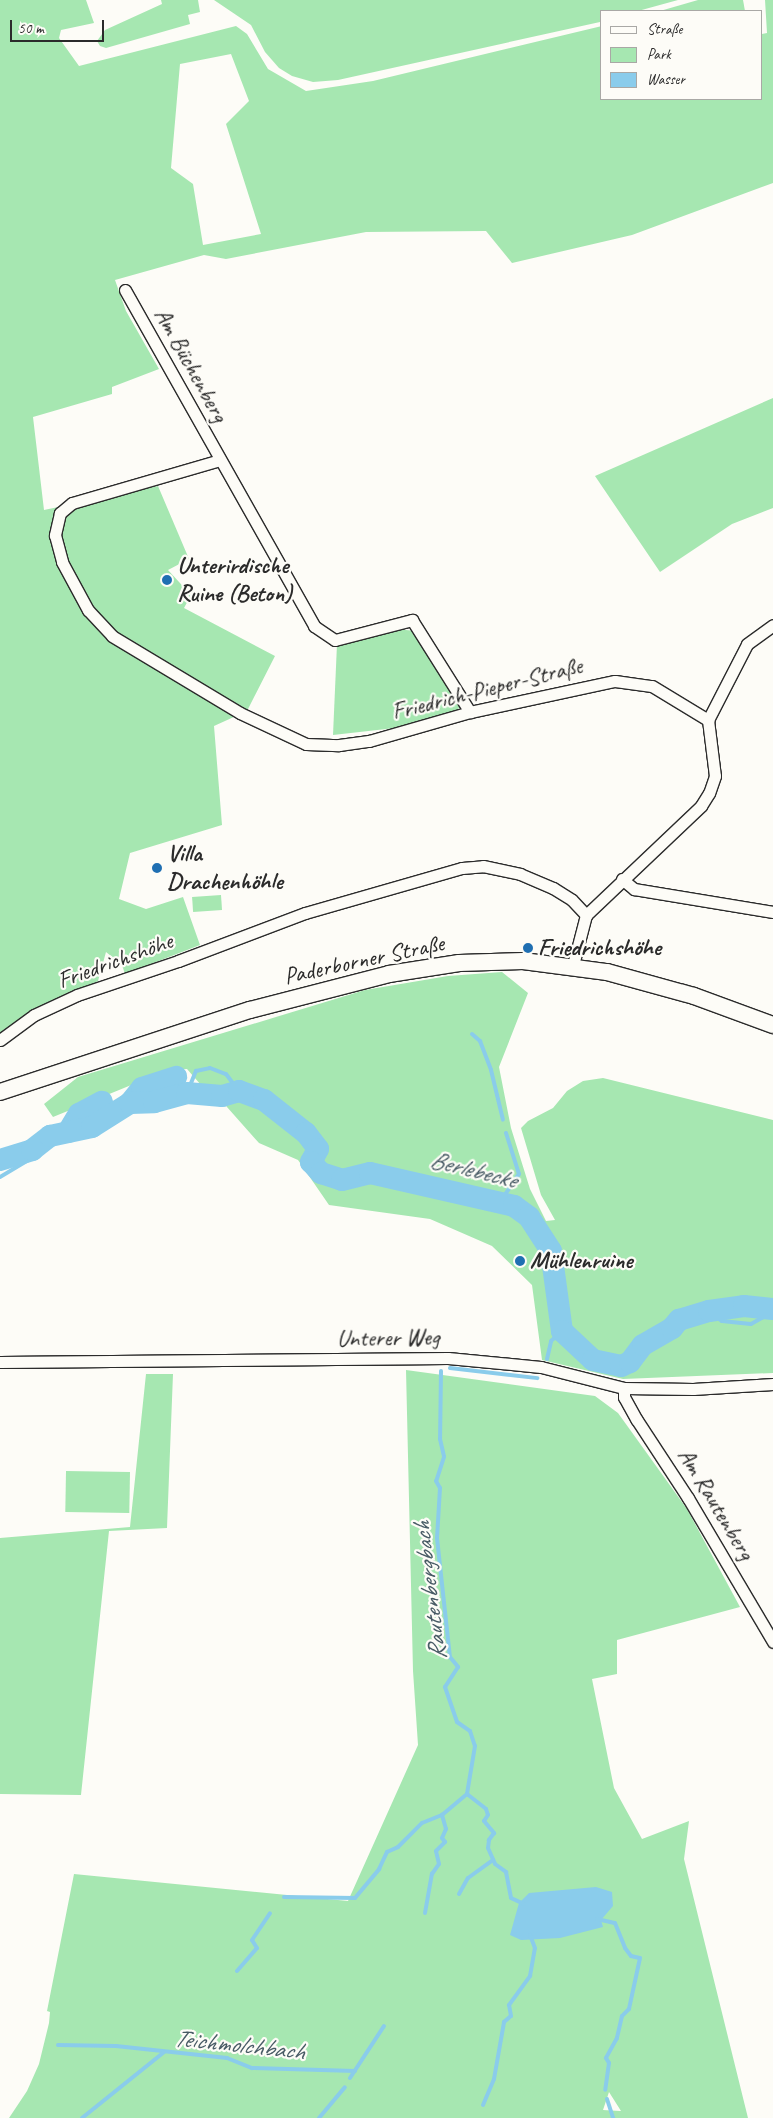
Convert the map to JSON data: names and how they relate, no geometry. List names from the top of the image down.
{
  "streets": {
    "main road": ["Paderborner Straße"],
    "street": [
      "Am Büchenberg",
      "Friedrich-Pieper-Straße",
      "Friedrichshöhe",
      "Unterer Weg",
      "Am Rautenberg"
    ]
  },
  "crossings": [
    ["Am Büchenberg", "Friedrich-Pieper-Straße"],
    ["Unterer Weg", "Am Rautenberg"]
  ],
  "water": ["Berlebecke", "Rautenbergbach", "Teichmolchbach"],
  "places": [
    "Unterirdische Ruine (Beton)",
    "Villa Drachenhöhle",
    "Friedrichshöhe",
    "Mühlenruine"
  ],
  "legend": ["Straße", "Park", "Wasser"],
  "scale_bar": "50 m"
}
